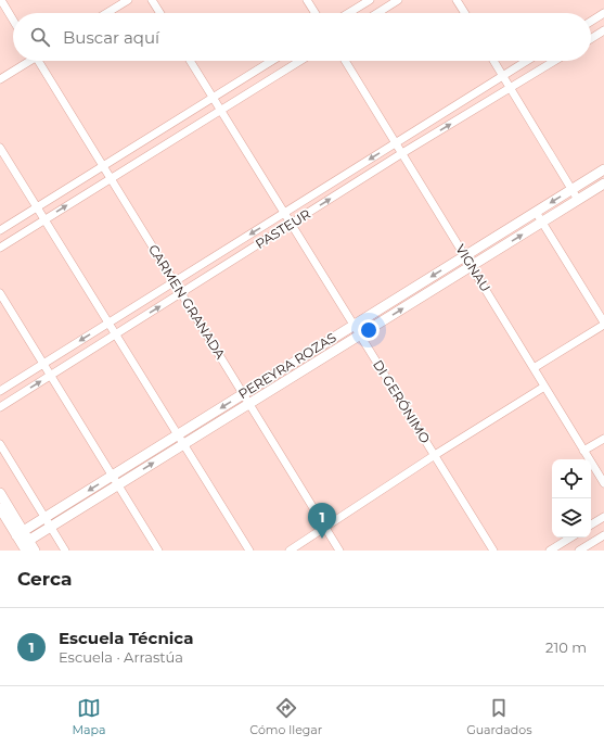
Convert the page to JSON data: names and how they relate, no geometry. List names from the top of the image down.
{
  "streets": {
    "street": [
      "PASTEUR",
      "VIGNAU",
      "CARMEN GRANADA",
      "PEREYRA ROZAS",
      "DI GERÓNIMO"
    ]
  },
  "crossings": [
    ["PASTEUR", "VIGNAU"],
    ["PASTEUR", "CARMEN GRANADA"],
    ["PASTEUR", "DI GERÓNIMO"],
    ["VIGNAU", "PEREYRA ROZAS"],
    ["CARMEN GRANADA", "PEREYRA ROZAS"],
    ["PEREYRA ROZAS", "DI GERÓNIMO"]
  ],
  "page": {
    "search": "Buscar aquí",
    "pins": "1",
    "heading": "Cerca",
    "list": [
      {
        "mark": "1",
        "name": "Escuela Técnica",
        "note": "Escuela · Arrastúa",
        "value": "210 m"
      }
    ],
    "nav": ["Mapa", "Cómo llegar", "Guardados"]
  }
}
